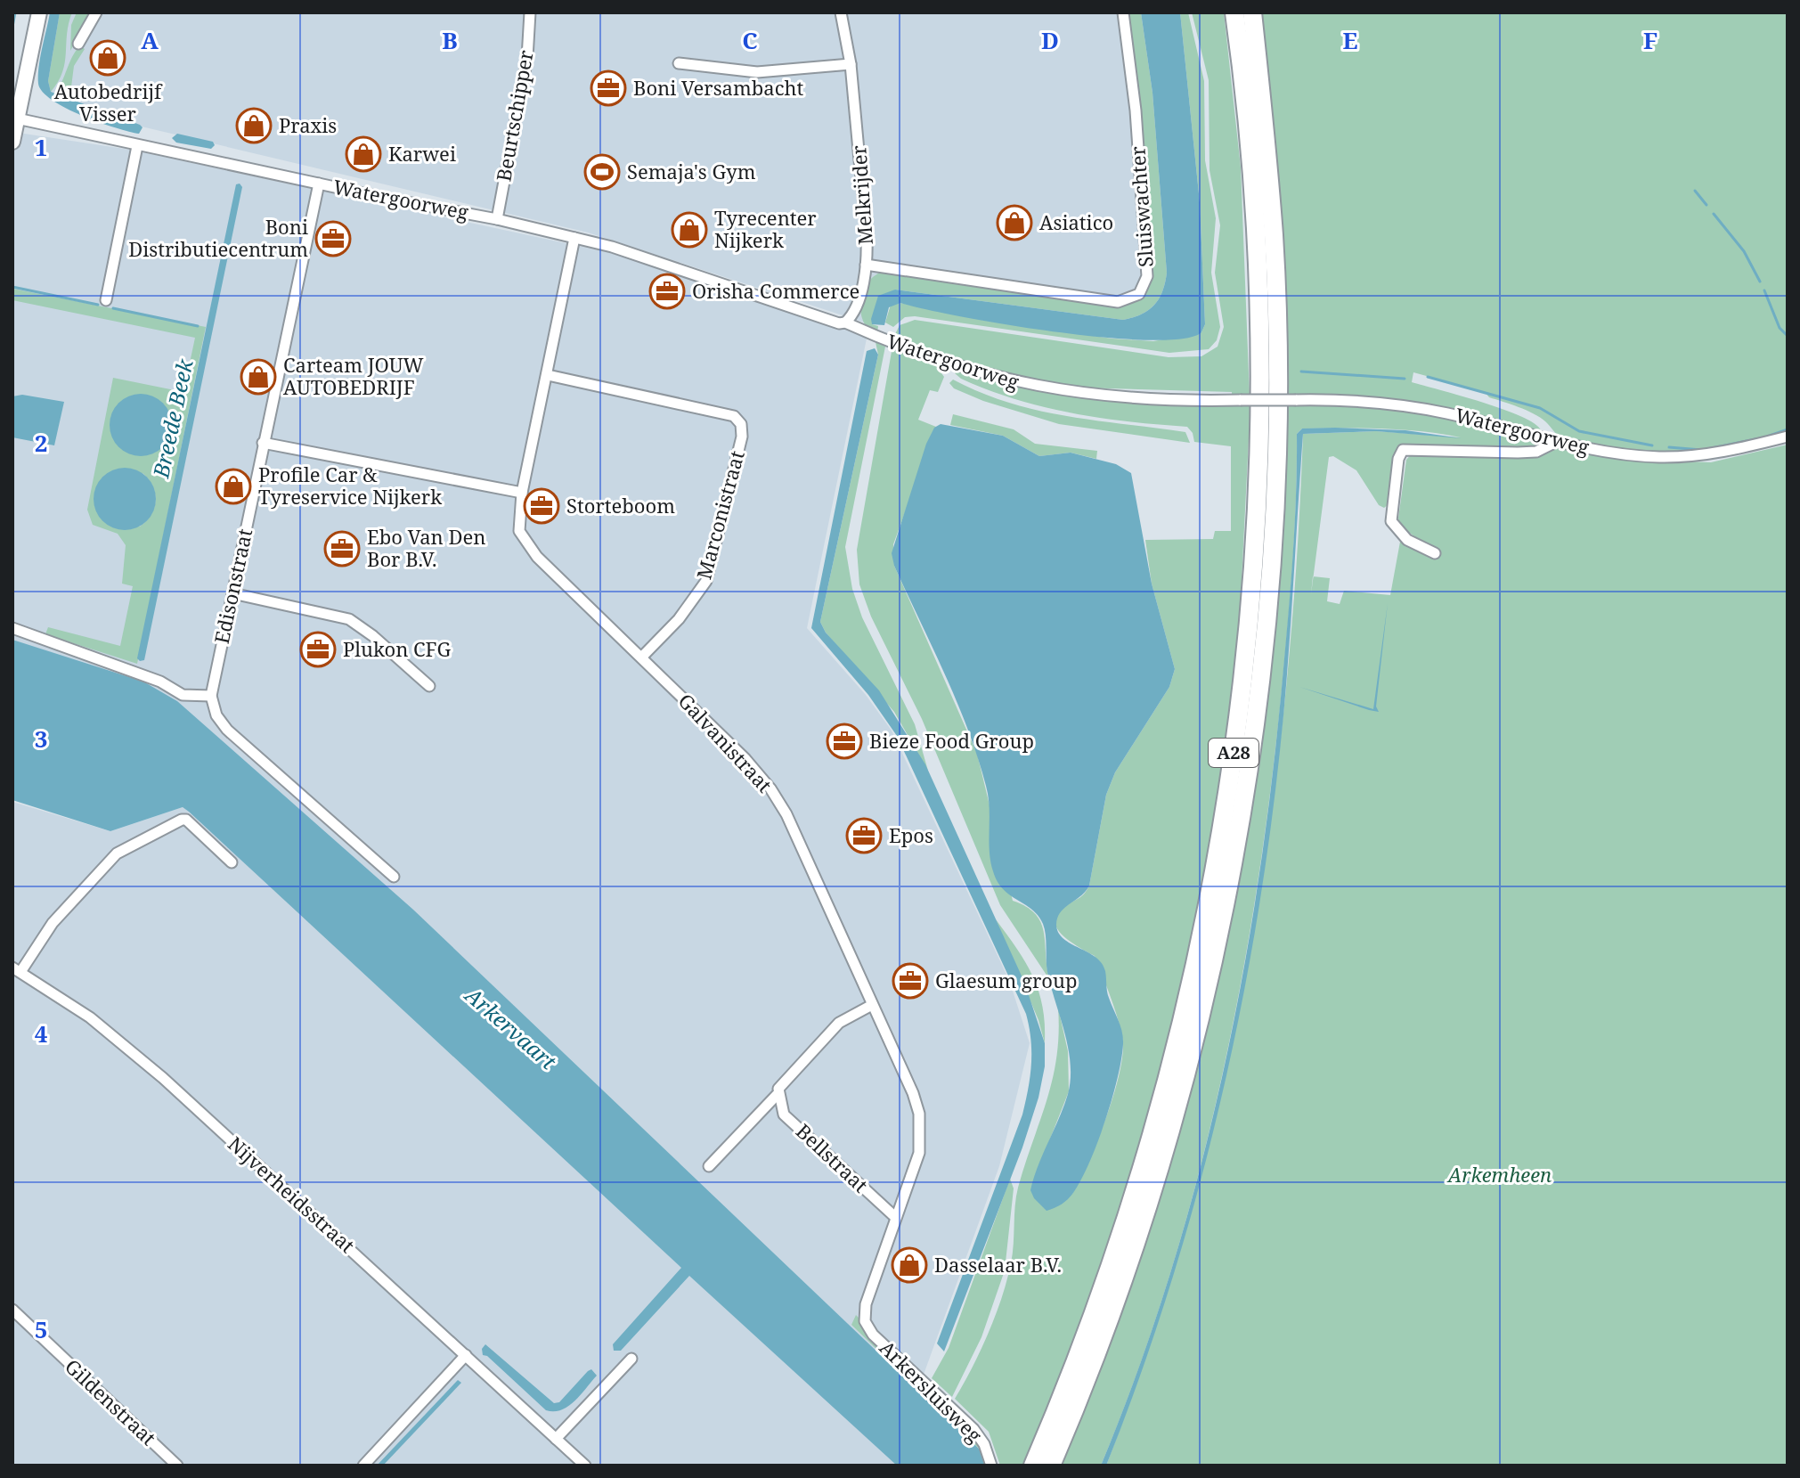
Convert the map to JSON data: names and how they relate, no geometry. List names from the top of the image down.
{
  "streets": {
    "highway": ["A28"],
    "street": [
      "Beurtschipper",
      "Melkrijder",
      "Watergoorweg",
      "Sluiswachter",
      "Marconistraat",
      "Edisonstraat",
      "Galvanistraat",
      "Bellstraat",
      "Nijverheidsstraat",
      "Arkersluisweg",
      "Gildenstraat"
    ]
  },
  "crossings": [
    ["Beurtschipper", "Watergoorweg"],
    ["Melkrijder", "Watergoorweg"],
    ["Melkrijder", "Sluiswachter"],
    ["Watergoorweg", "Edisonstraat"],
    ["Watergoorweg", "Galvanistraat"],
    ["Marconistraat", "Galvanistraat"],
    ["Galvanistraat", "Bellstraat"],
    ["Galvanistraat", "Arkersluisweg"]
  ],
  "water": ["Breede Beek", "Arkervaart"],
  "parks": ["Arkemheen"],
  "places": {
    "shop": [
      "Autobedrijf Visser",
      "Praxis",
      "Karwei",
      "Asiatico",
      "Tyrecenter Nijkerk",
      "Carteam JOUW AUTOBEDRIJF",
      "Profile Car & Tyreservice Nijkerk",
      "Dasselaar B.V."
    ],
    "office": [
      "Boni Versambacht",
      "Boni Distributiecentrum",
      "Orisha Commerce",
      "Storteboom",
      "Ebo Van Den Bor B.V.",
      "Plukon CFG",
      "Bieze Food Group",
      "Epos",
      "Glaesum group"
    ],
    "sports": ["Semaja's Gym"]
  },
  "grid": {
    "columns": [
      "A",
      "B",
      "C",
      "D",
      "E",
      "F"
    ],
    "rows": [
      "1",
      "2",
      "3",
      "4",
      "5"
    ]
  }
}
